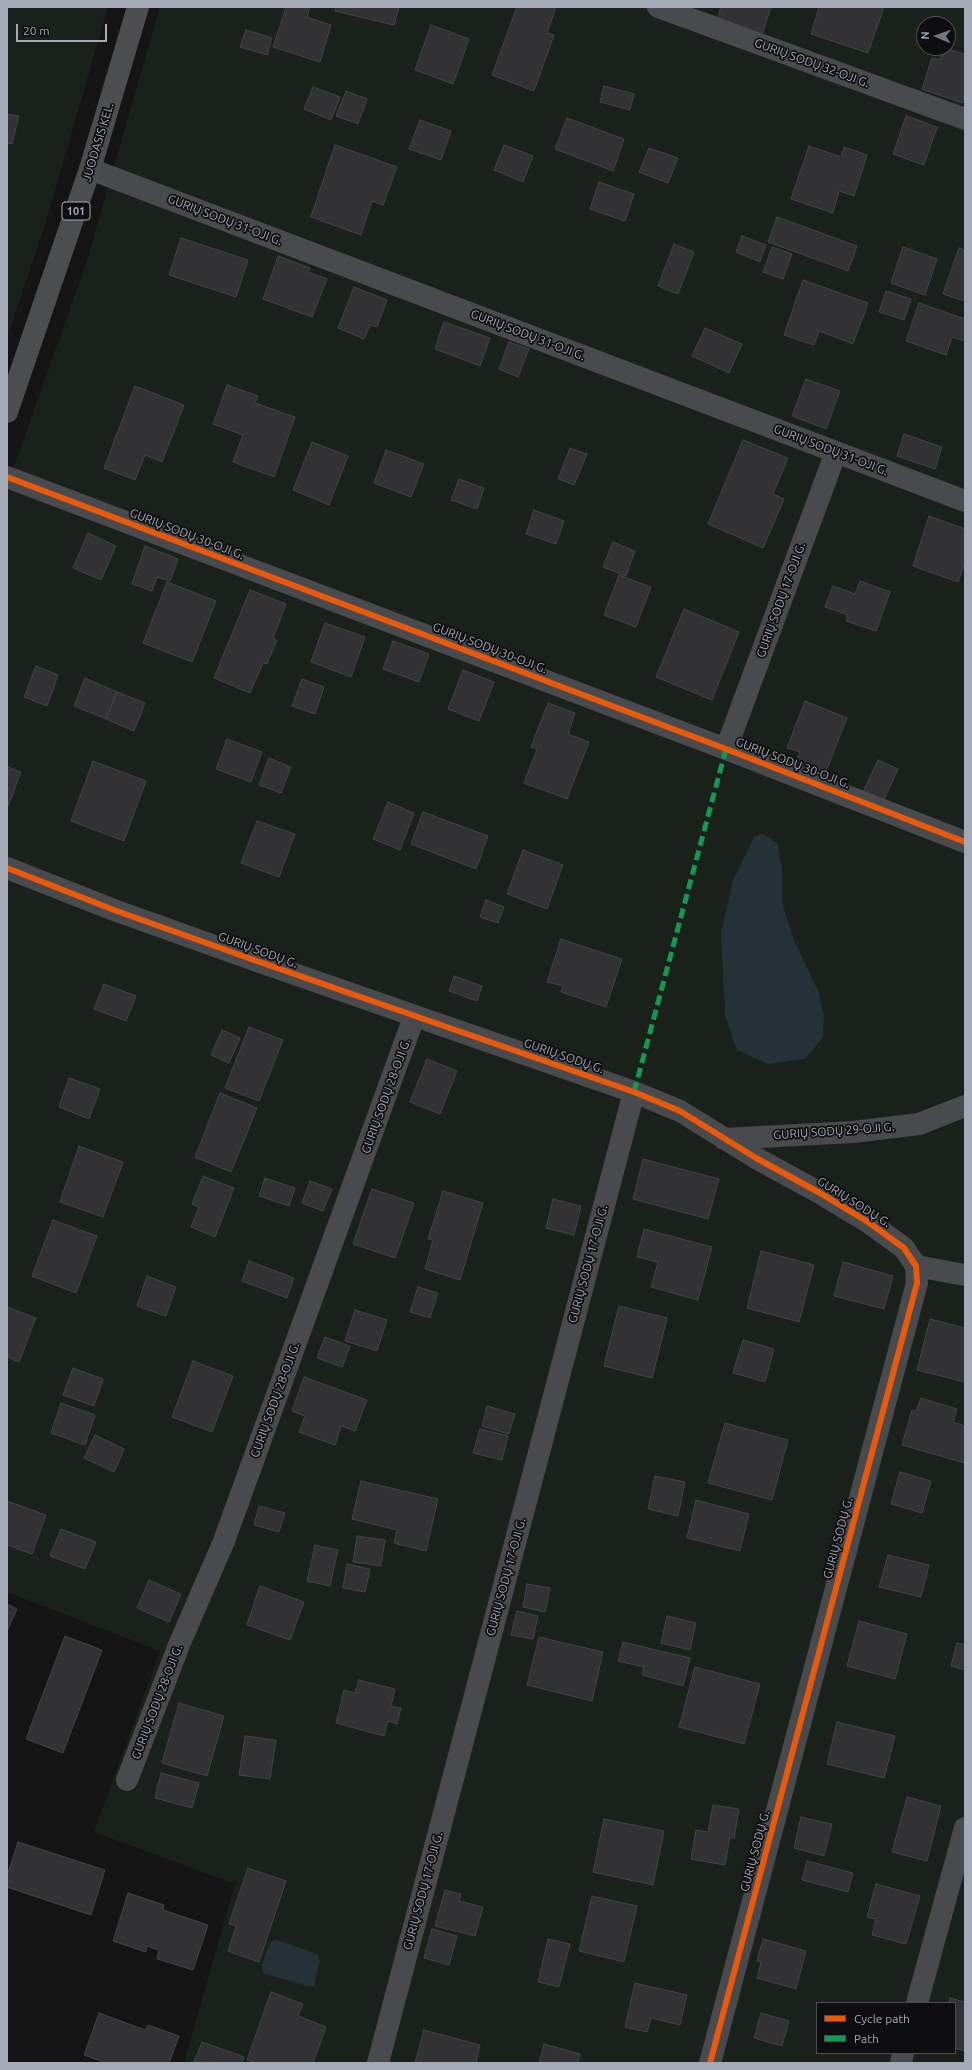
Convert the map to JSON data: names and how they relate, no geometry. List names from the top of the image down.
{
  "streets": {
    "main road": ["JUODASIS KEL.", "101"],
    "street": [
      "GURIŲ SODŲ 32-OJI G.",
      "GURIŲ SODŲ 31-OJI G.",
      "GURIŲ SODŲ 30-OJI G.",
      "GURIŲ SODŲ 17-OJI G.",
      "GURIŲ SODŲ G.",
      "GURIŲ SODŲ 28-OJI G.",
      "GURIŲ SODŲ 29-OJI G."
    ]
  },
  "crossings": [
    ["JUODASIS KEL.", "GURIŲ SODŲ 31-OJI G."],
    ["GURIŲ SODŲ 31-OJI G.", "GURIŲ SODŲ 17-OJI G."],
    ["GURIŲ SODŲ 30-OJI G.", "GURIŲ SODŲ 17-OJI G."],
    ["GURIŲ SODŲ 17-OJI G.", "GURIŲ SODŲ G."],
    ["GURIŲ SODŲ G.", "GURIŲ SODŲ 28-OJI G."],
    ["GURIŲ SODŲ G.", "GURIŲ SODŲ 29-OJI G."]
  ],
  "legend": ["Cycle path", "Path"],
  "scale_bar": "20 m",
  "north": "left"
}
